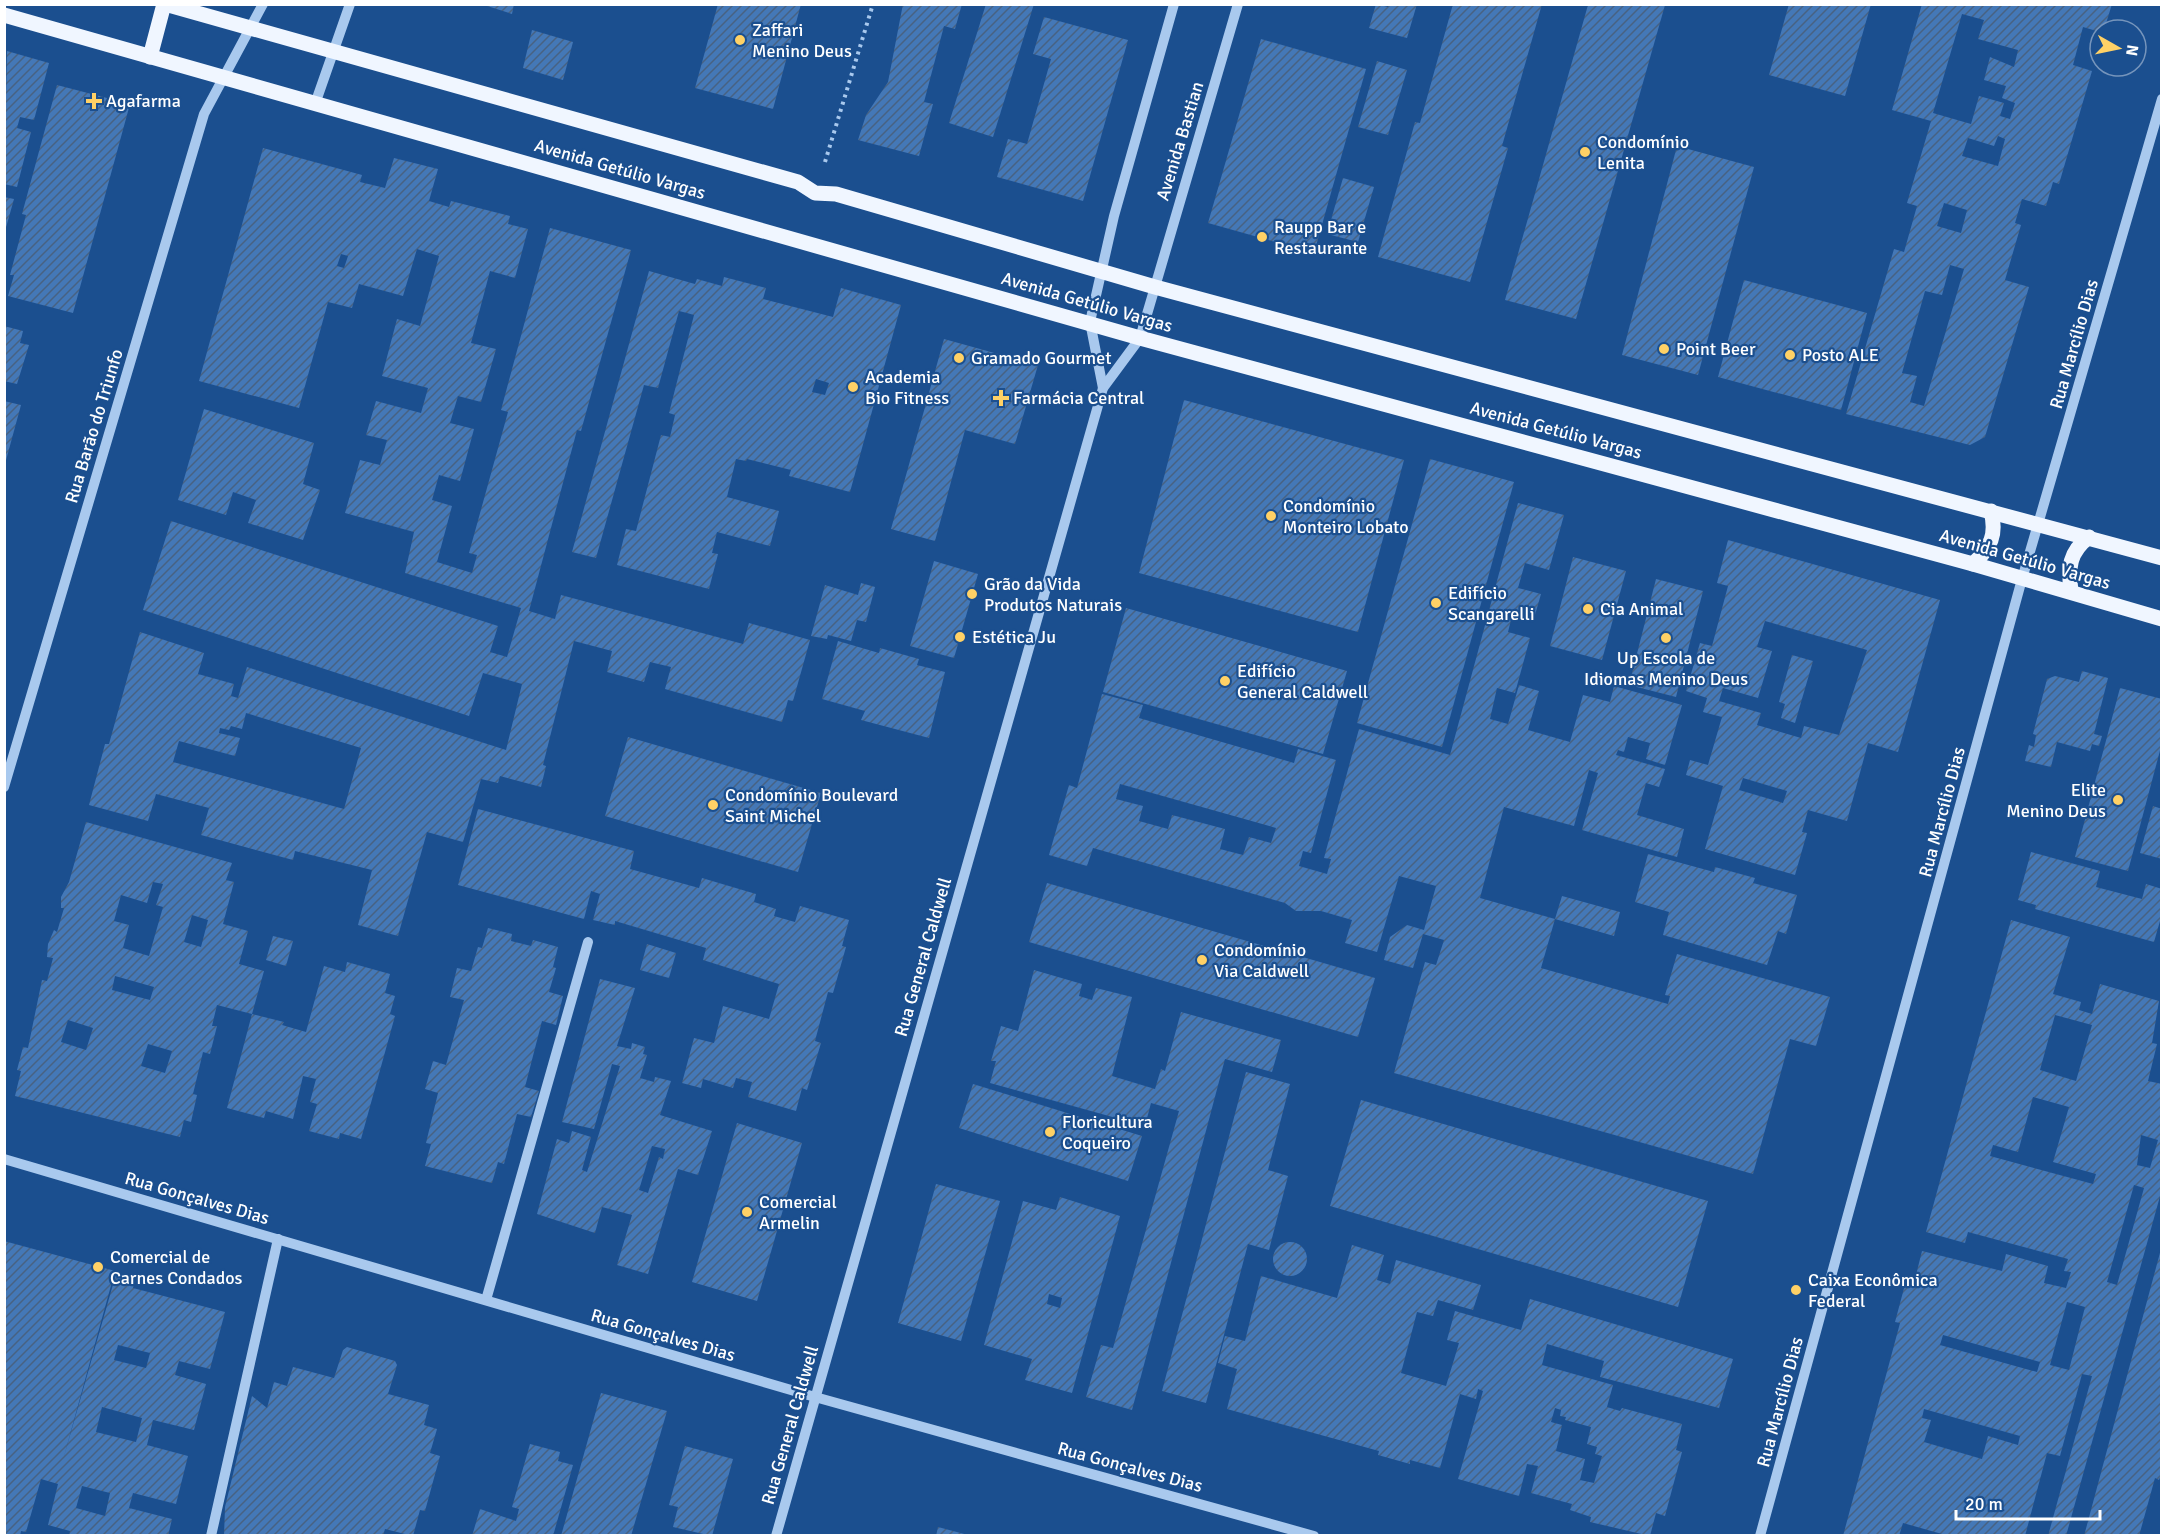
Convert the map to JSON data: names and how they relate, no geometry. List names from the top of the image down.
{
  "streets": {
    "main road": ["Avenida Getúlio Vargas"],
    "street": [
      "Avenida Bastian",
      "Rua Marcílio Dias",
      "Rua Barão do Triunfo",
      "Rua General Caldwell",
      "Rua Gonçalves Dias"
    ]
  },
  "crossings": [
    ["Avenida Bastian", "Avenida Getúlio Vargas"],
    ["Avenida Bastian", "Rua General Caldwell"],
    ["Avenida Getúlio Vargas", "Rua Marcílio Dias"],
    ["Avenida Getúlio Vargas", "Rua Barão do Triunfo"],
    ["Avenida Getúlio Vargas", "Rua General Caldwell"],
    ["Rua General Caldwell", "Rua Gonçalves Dias"]
  ],
  "places": {
    "other": [
      "Zaffari Menino Deus",
      "Condomínio Lenita",
      "Raupp Bar e Restaurante",
      "Point Beer",
      "Posto ALE",
      "Gramado Gourmet",
      "Academia Bio Fitness",
      "Condomínio Monteiro Lobato",
      "Grão da Vida Produtos Naturais",
      "Edifício Scangarelli",
      "Cia Animal",
      "Estética Ju",
      "Up Escola de Idiomas Menino Deus",
      "Edifício General Caldwell",
      "Elite Menino Deus",
      "Condomínio Boulevard Saint Michel",
      "Condomínio Via Caldwell",
      "Floricultura Coqueiro",
      "Comercial Armelin",
      "Comercial de Carnes Condados",
      "Caixa Econômica Federal"
    ],
    "health": ["Agafarma", "Farmácia Central"]
  },
  "scale_bar": "20 m",
  "north": "right"
}
